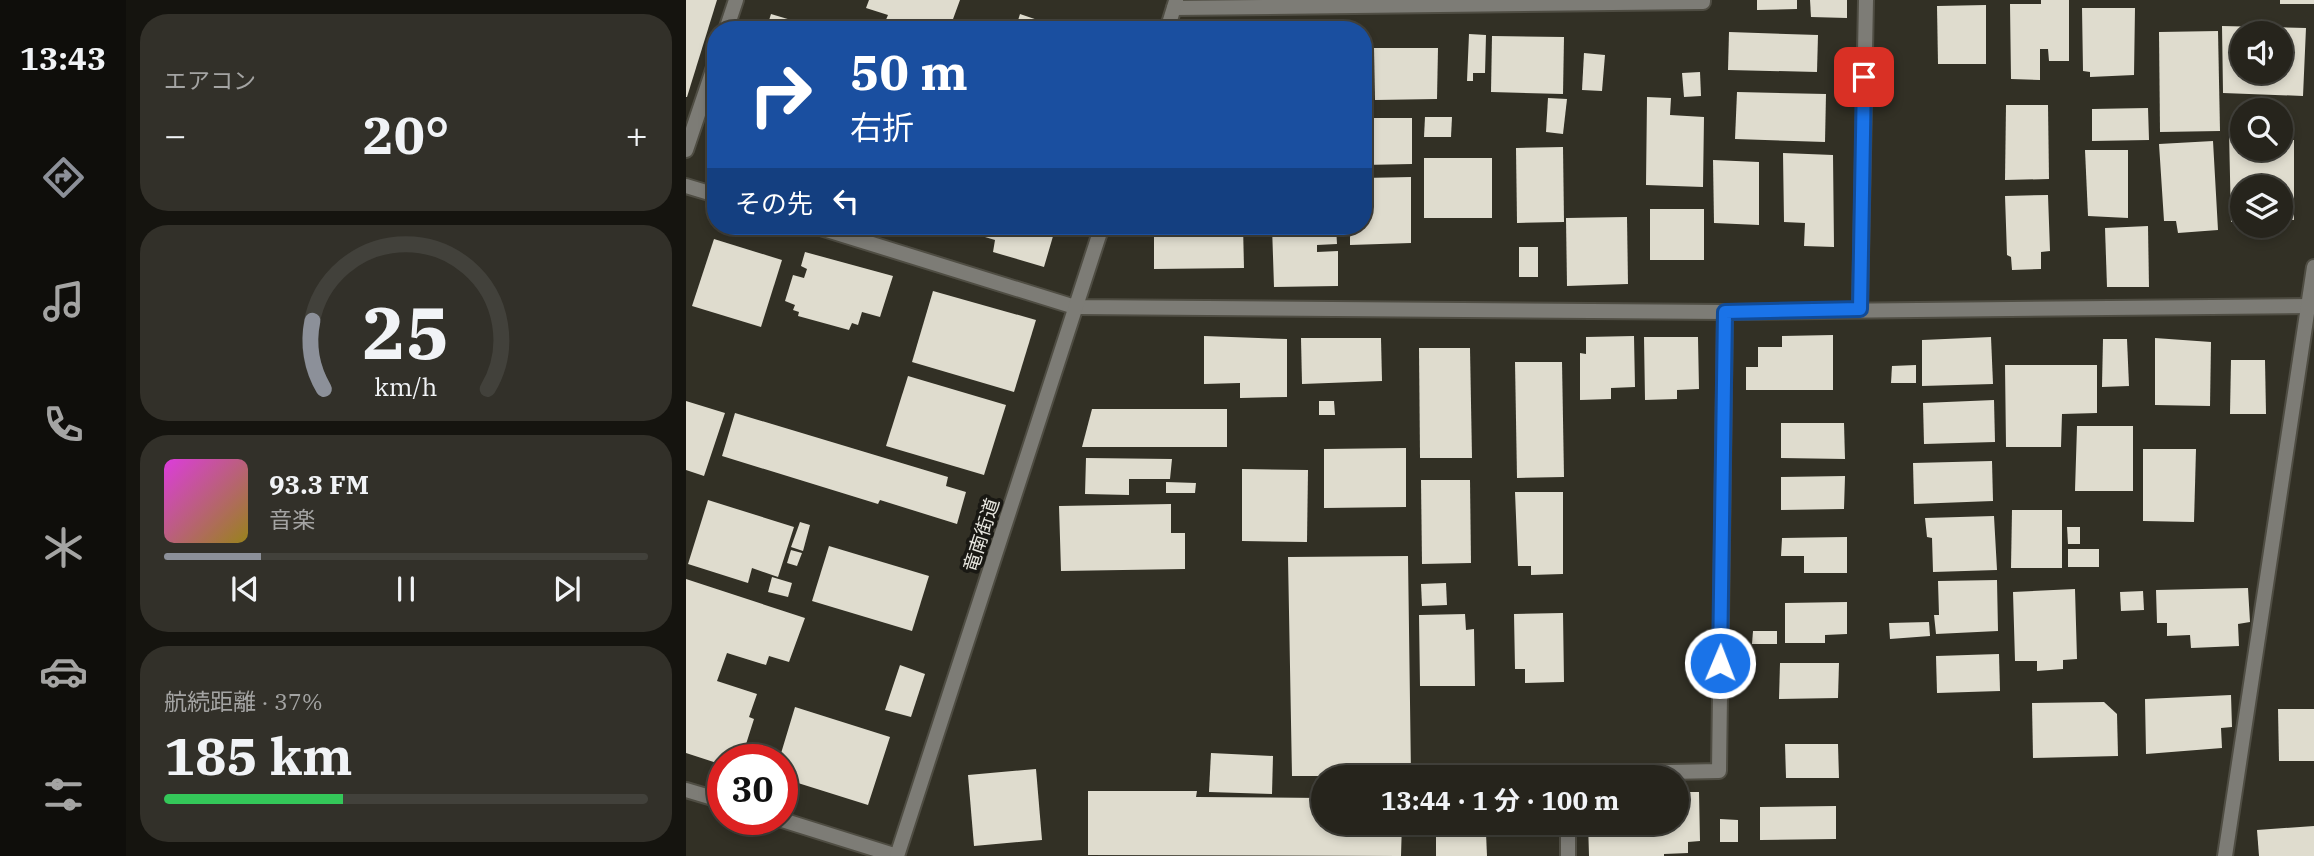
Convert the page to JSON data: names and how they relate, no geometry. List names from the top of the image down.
{
  "streets": {
    "street": ["竜南街道"]
  },
  "page": {
    "tabs": "13:43",
    "tile": [
      "エアコン",
      ["航続距離 · 37%", "185 km"]
    ],
    "turn": ["50 m", "右折"],
    "heat": ["−", "20°", "+"],
    "then": "その先",
    "song": ["93.3 FM", "音楽"],
    "limit": "30",
    "trip": "13:44 · 1 分 · 100 m",
    "gauge": ["25", "km/h"]
  }
}
